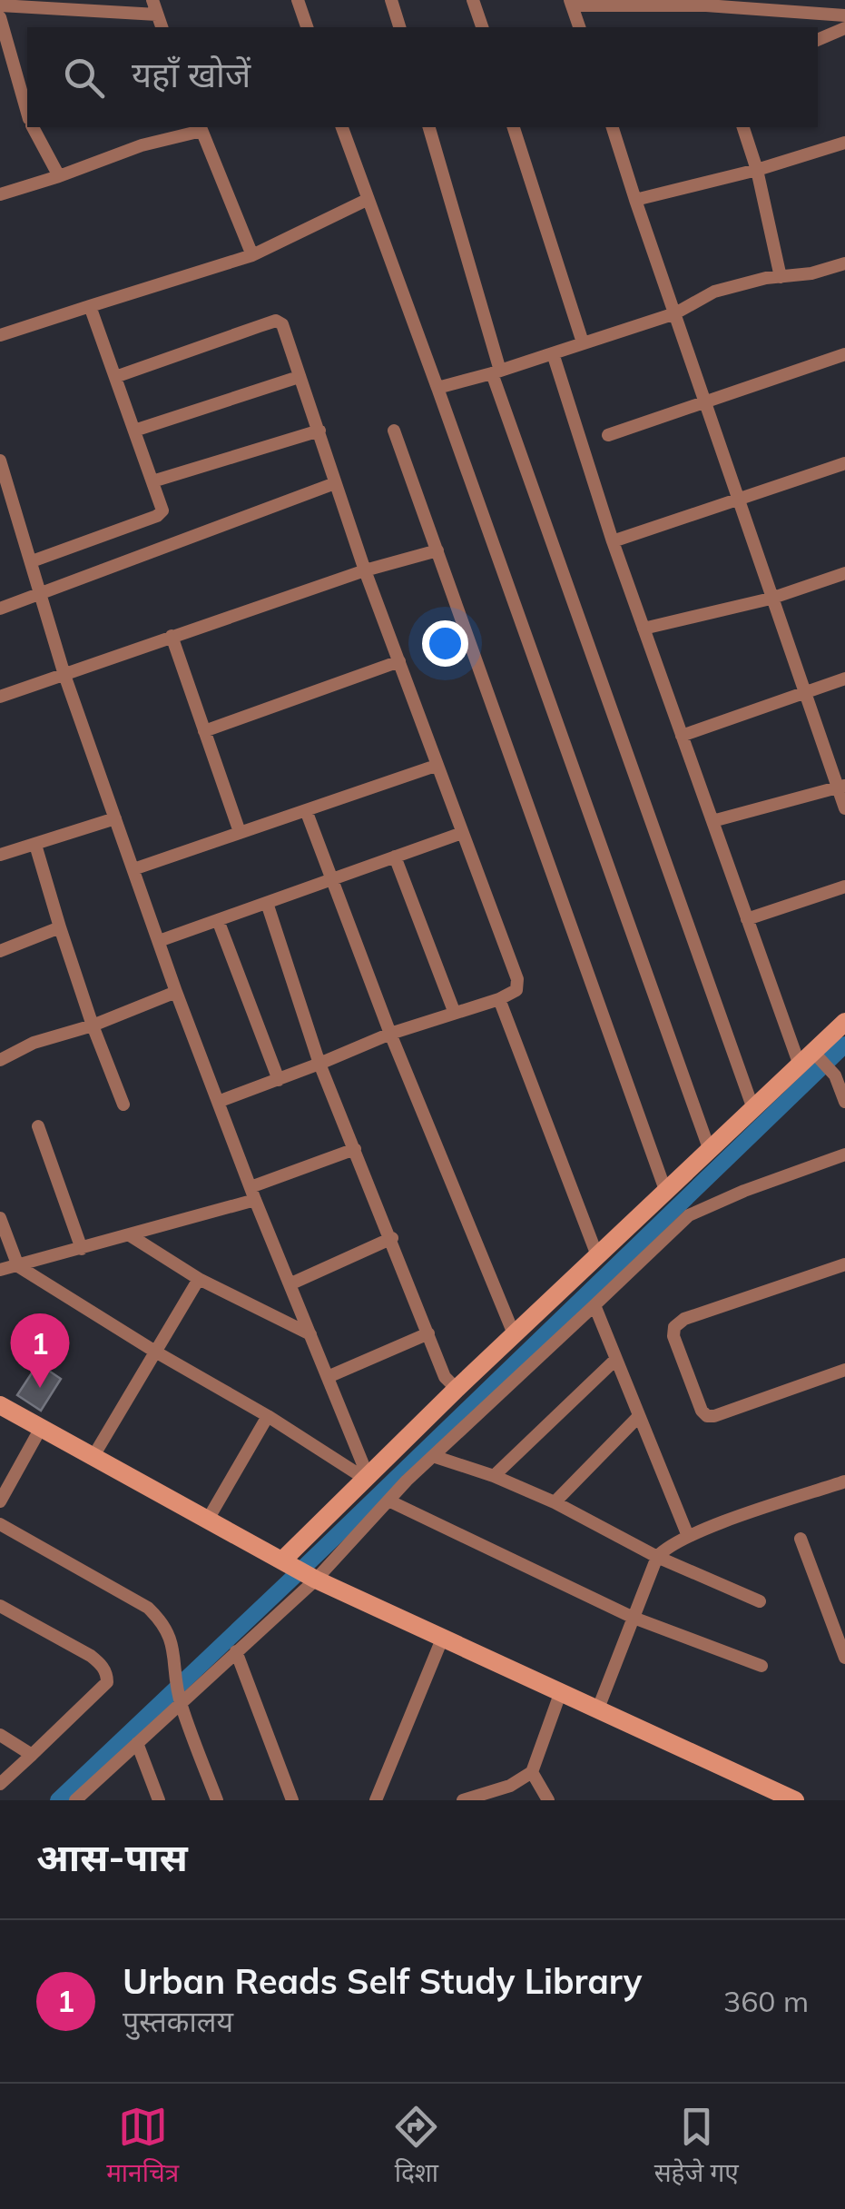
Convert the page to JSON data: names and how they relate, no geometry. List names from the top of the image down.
{
  "page": {
    "search": "यहाँ खोजें",
    "pins": "1",
    "heading": "आस-पास",
    "list": [
      {
        "mark": "1",
        "name": "Urban Reads Self Study Library",
        "note": "पुस्तकालय",
        "value": "360 m"
      }
    ],
    "nav": ["मानचित्र", "दिशा", "सहेजे गए"]
  }
}
